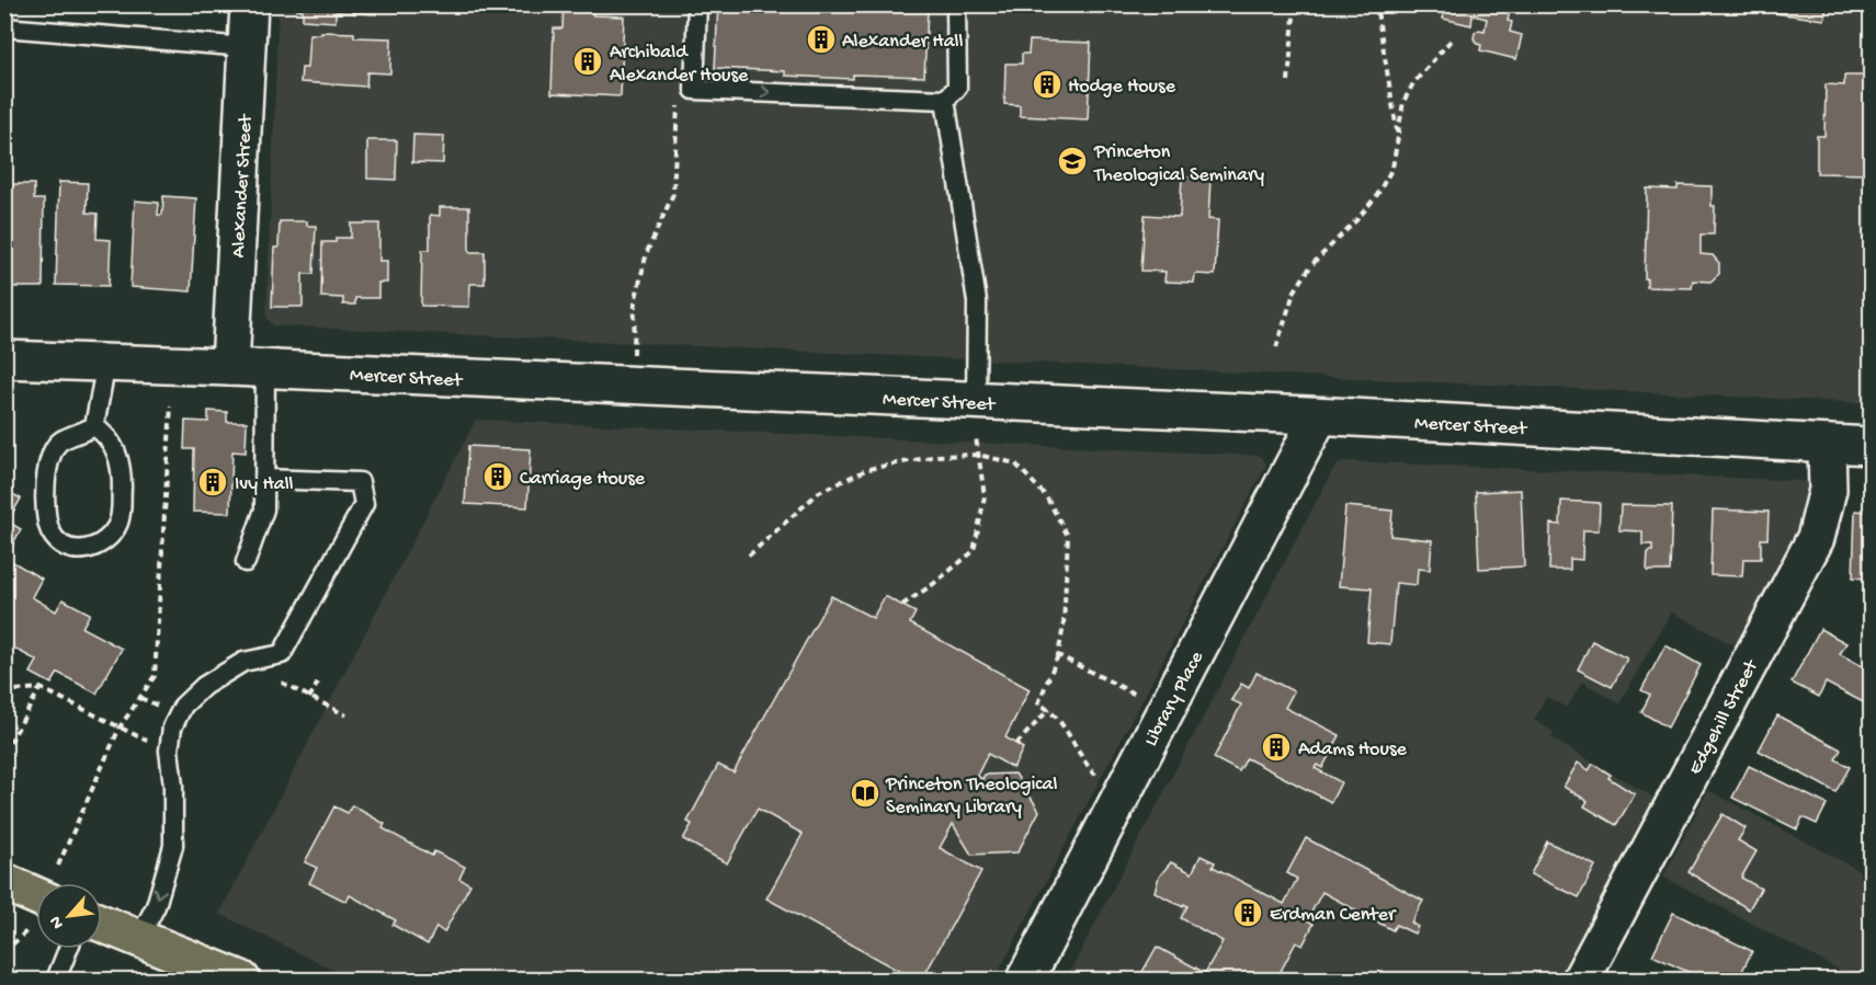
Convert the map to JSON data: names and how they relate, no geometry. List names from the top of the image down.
{
  "streets": {
    "main road": [
      "Alexander Street",
      "Mercer Street",
      "Library Place",
      "Edgehill Street"
    ]
  },
  "crossings": [
    ["Alexander Street", "Mercer Street"],
    ["Mercer Street", "Library Place"],
    ["Mercer Street", "Edgehill Street"]
  ],
  "places": {
    "building": [
      "Alexander Hall",
      "Archibald Alexander House",
      "Hodge House",
      "Carriage House",
      "Ivy Hall",
      "Adams House",
      "Erdman Center"
    ],
    "school or university": ["Princeton Theological Seminary"],
    "library": ["Princeton Theological Seminary Library"]
  },
  "north": "bottom left"
}
